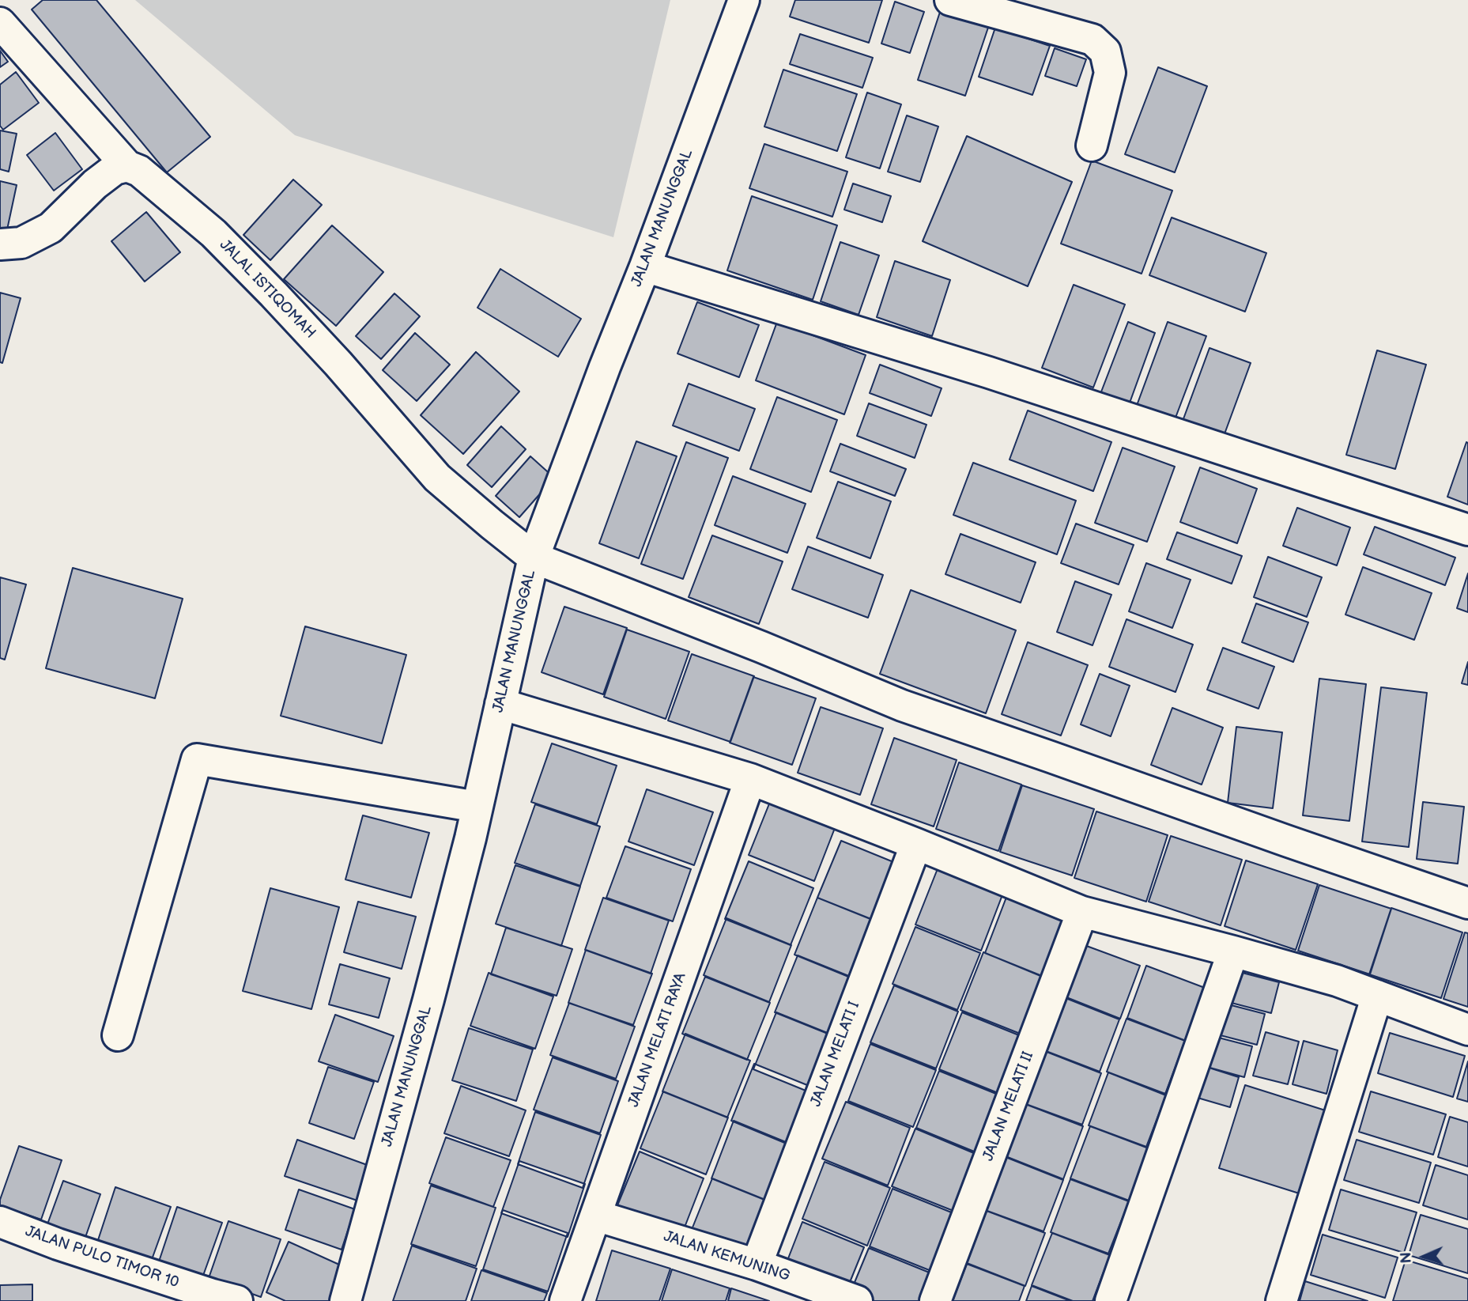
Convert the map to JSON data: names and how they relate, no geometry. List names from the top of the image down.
{
  "streets": {
    "street": [
      "JALAN MANUNGGAL",
      "JALAL ISTIQOMAH",
      "JALAN MELATI RAYA",
      "JALAN MELATI I",
      "JALAN MELATI II",
      "JALAN KEMUNING",
      "JALAN PULO TIMOR 10"
    ]
  },
  "crossings": [
    ["JALAN MANUNGGAL", "JALAL ISTIQOMAH"],
    ["JALAN MELATI RAYA", "JALAN KEMUNING"],
    ["JALAN MELATI I", "JALAN KEMUNING"]
  ],
  "north": "left"
}
